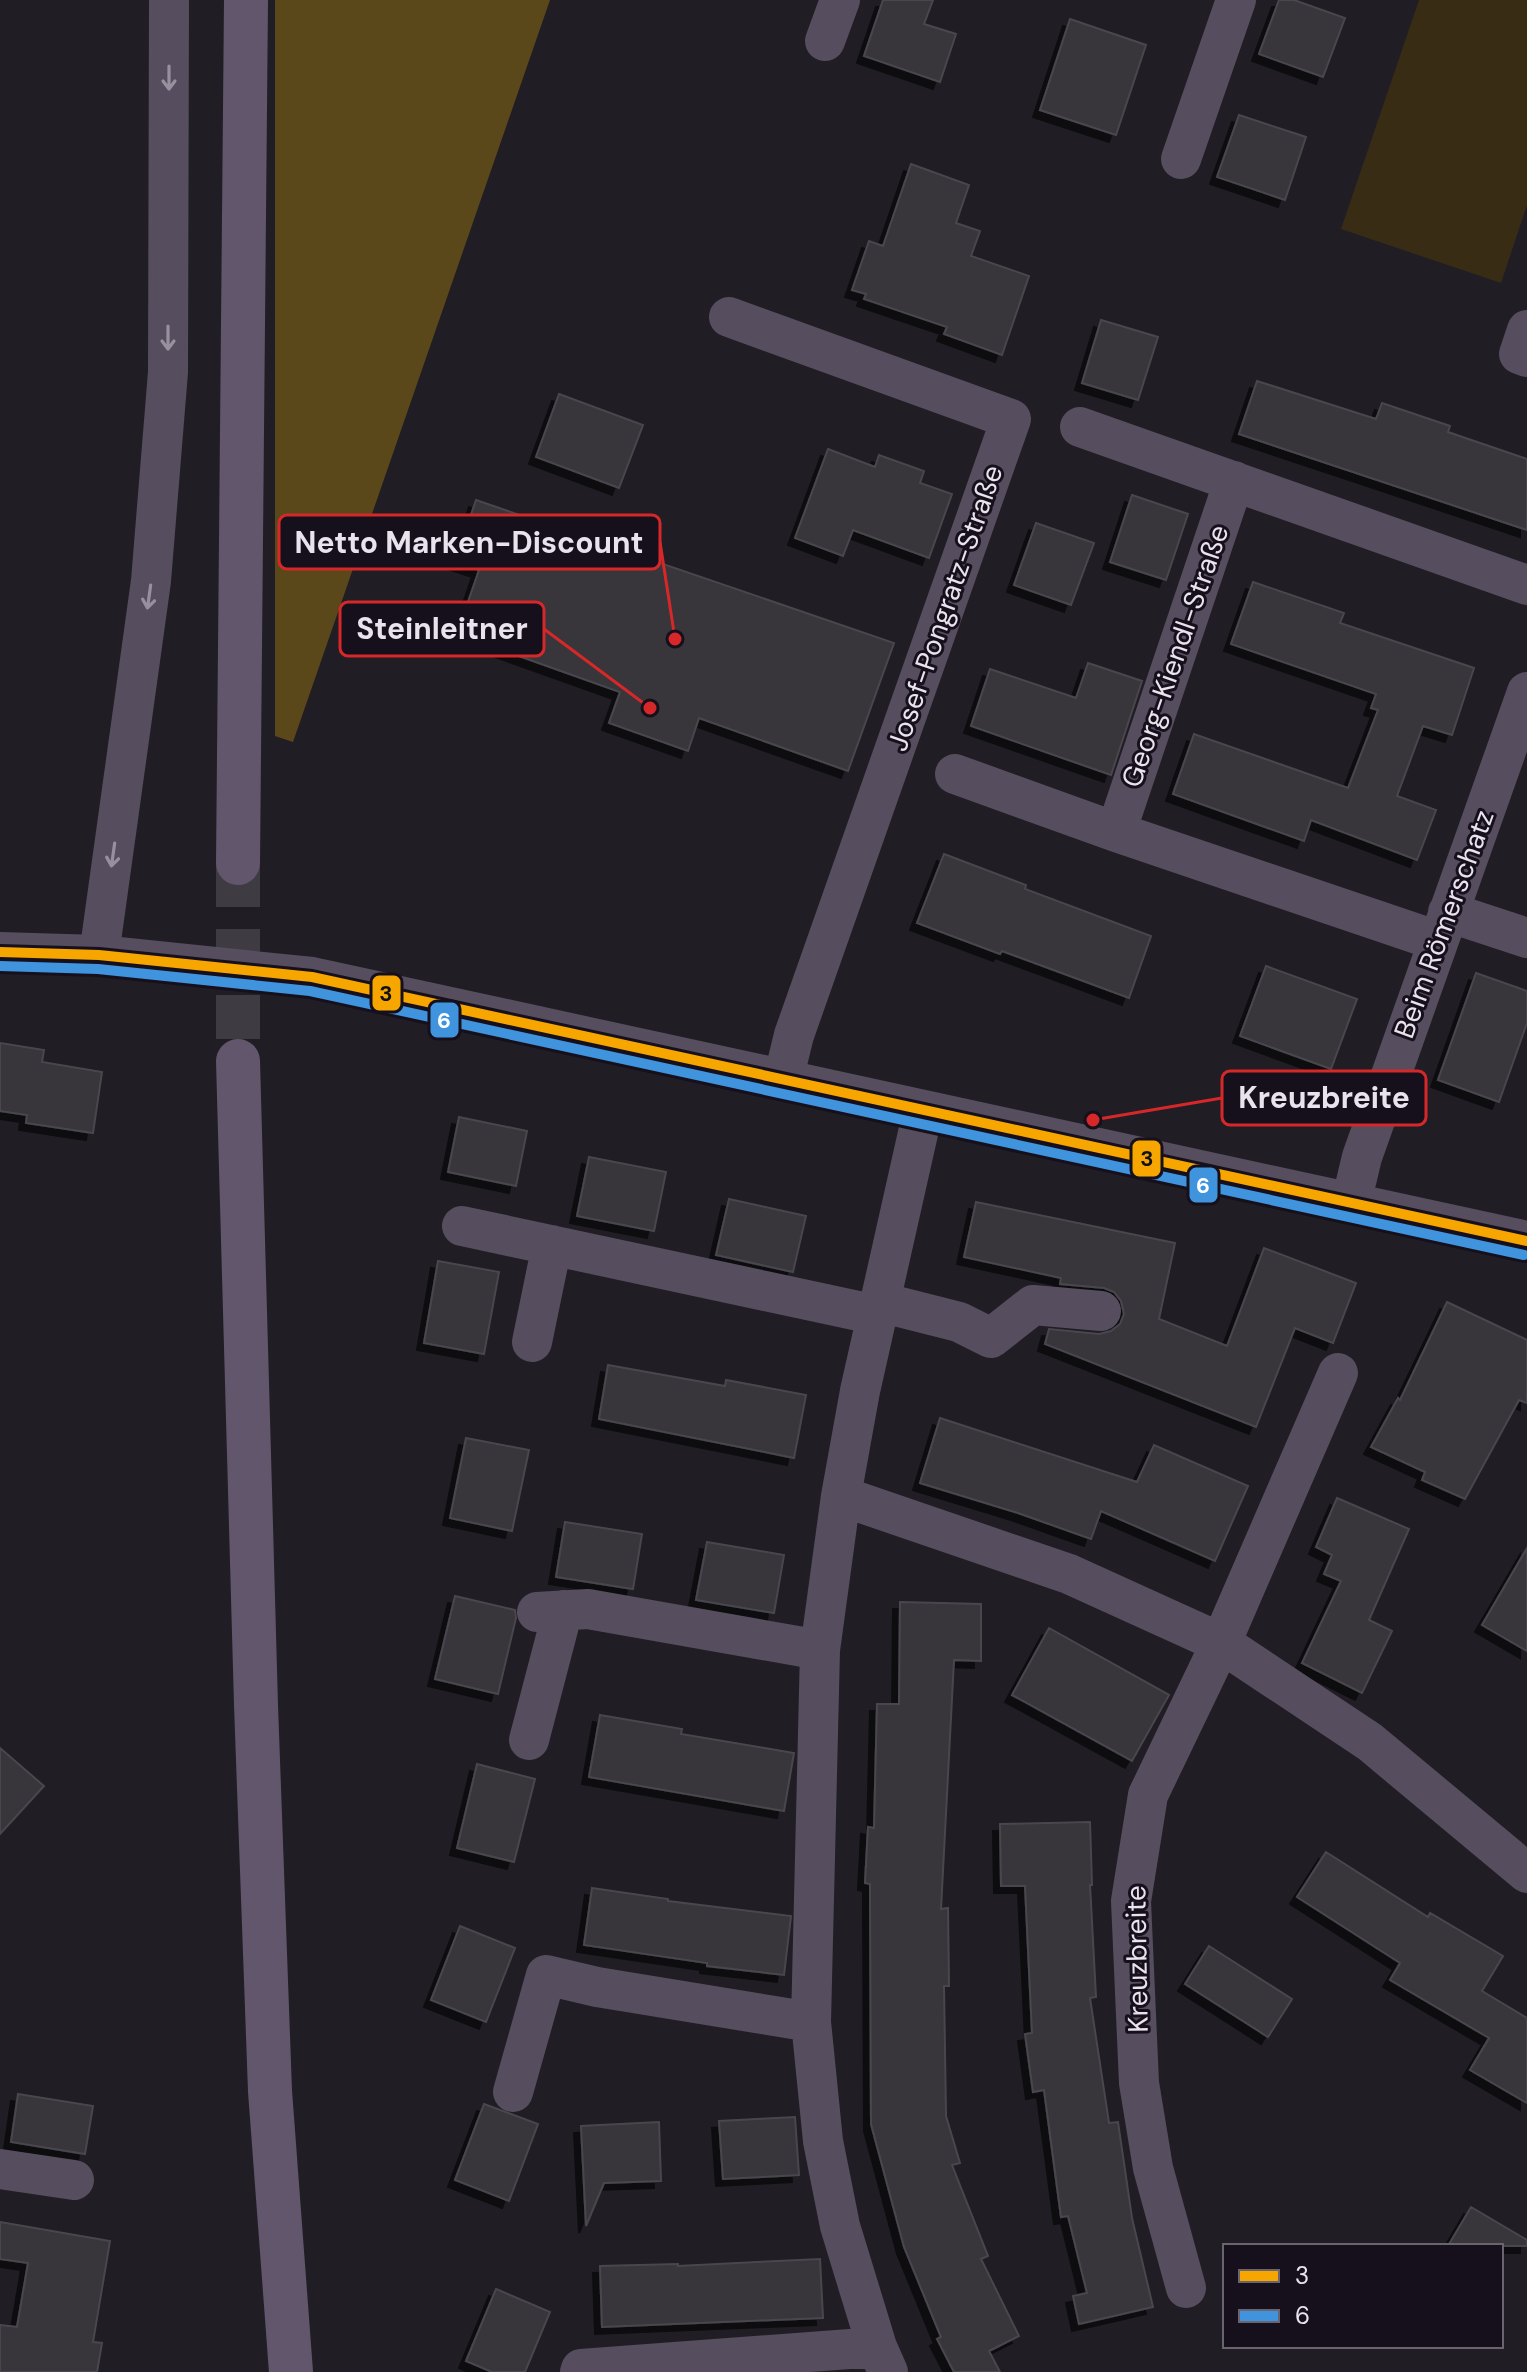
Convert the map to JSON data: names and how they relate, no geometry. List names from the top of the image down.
{
  "streets": {
    "street": [
      "Josef-Pongratz-Straße",
      "Georg-Kiendl-Straße",
      "Beim Römerschatz",
      "Kreuzbreite"
    ]
  },
  "places": ["Netto Marken-Discount", "Steinleitner", "Kreuzbreite"],
  "lines": ["transit line 3", "transit line 6"],
  "legend": ["3", "6"]
}
